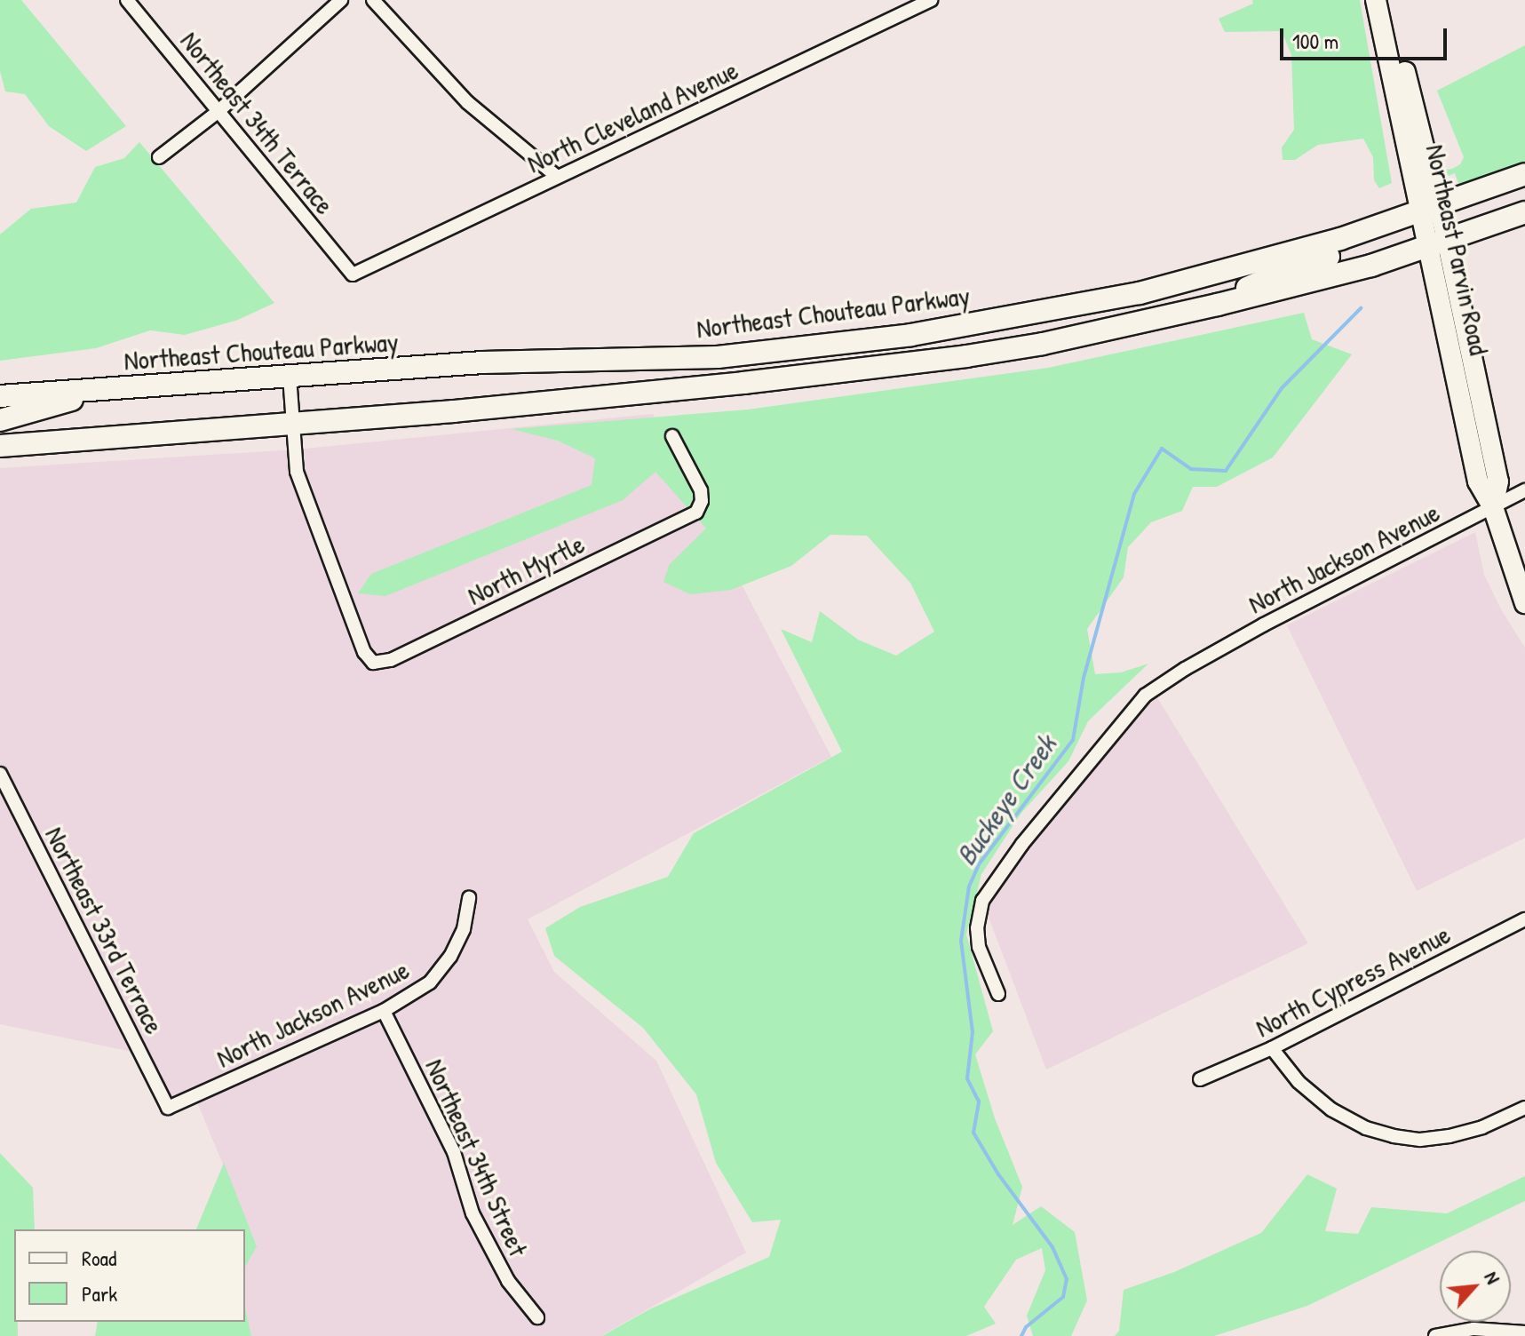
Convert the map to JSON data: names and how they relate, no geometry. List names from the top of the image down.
{
  "streets": {
    "main road": ["Northeast Parvin Road", "Northeast Chouteau Parkway"],
    "street": [
      "North Cleveland Avenue",
      "Northeast 34th Terrace",
      "North Jackson Avenue",
      "North Myrtle",
      "Northeast 33rd Terrace",
      "North Cypress Avenue",
      "Northeast 34th Street"
    ]
  },
  "crossings": [
    ["North Cleveland Avenue", "Northeast 34th Terrace"],
    ["Northeast Parvin Road", "Northeast Chouteau Parkway"],
    ["Northeast Parvin Road", "North Jackson Avenue"],
    ["North Jackson Avenue", "Northeast 33rd Terrace"],
    ["North Jackson Avenue", "Northeast 34th Street"]
  ],
  "water": ["Buckeye Creek"],
  "legend": ["Road", "Park"],
  "scale_bar": "100 m",
  "north": "top right"
}
